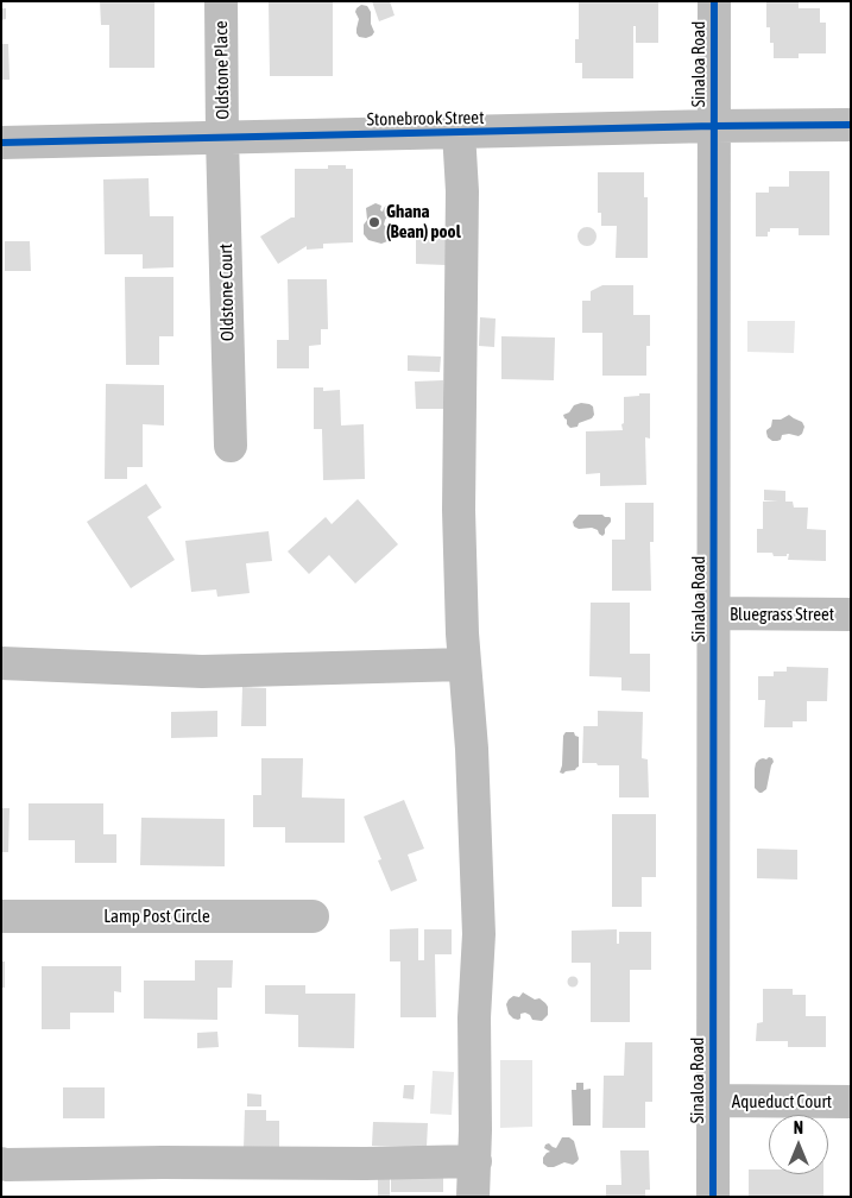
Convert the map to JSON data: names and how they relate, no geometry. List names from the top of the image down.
{
  "streets": {
    "street": [
      "Sinaloa Road",
      "Oldstone Place",
      "Stonebrook Street",
      "Oldstone Court",
      "Bluegrass Street",
      "Lamp Post Circle",
      "Aqueduct Court"
    ]
  },
  "crossings": [
    ["Sinaloa Road", "Stonebrook Street"],
    ["Sinaloa Road", "Bluegrass Street"],
    ["Sinaloa Road", "Aqueduct Court"],
    ["Oldstone Place", "Stonebrook Street"],
    ["Oldstone Place", "Oldstone Court"],
    ["Stonebrook Street", "Oldstone Court"]
  ],
  "places": ["Ghana (Bean) pool"],
  "north": "top"
}
